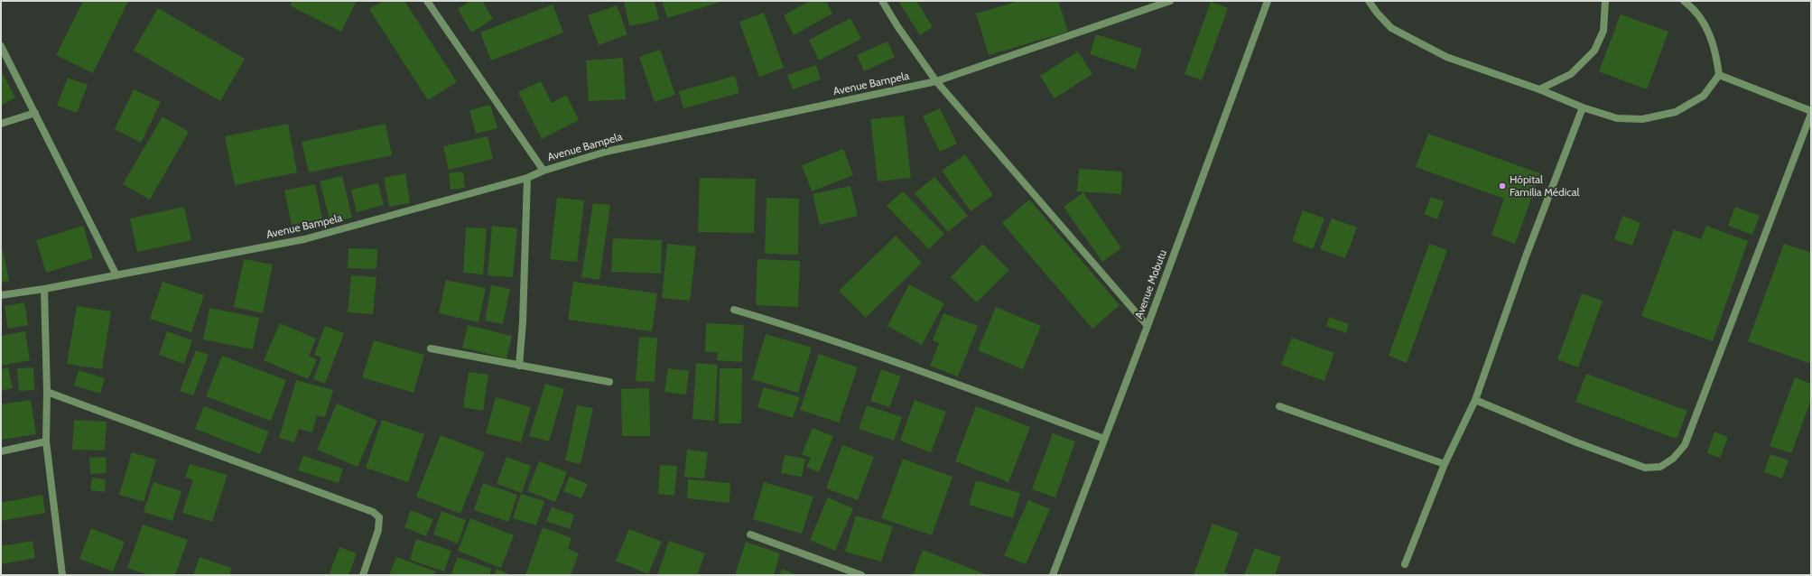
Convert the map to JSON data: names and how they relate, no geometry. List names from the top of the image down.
{
  "streets": {
    "street": ["Avenue Bampela", "Avenue Mobutu"]
  },
  "places": ["Hôpital Familia Médical"]
}
